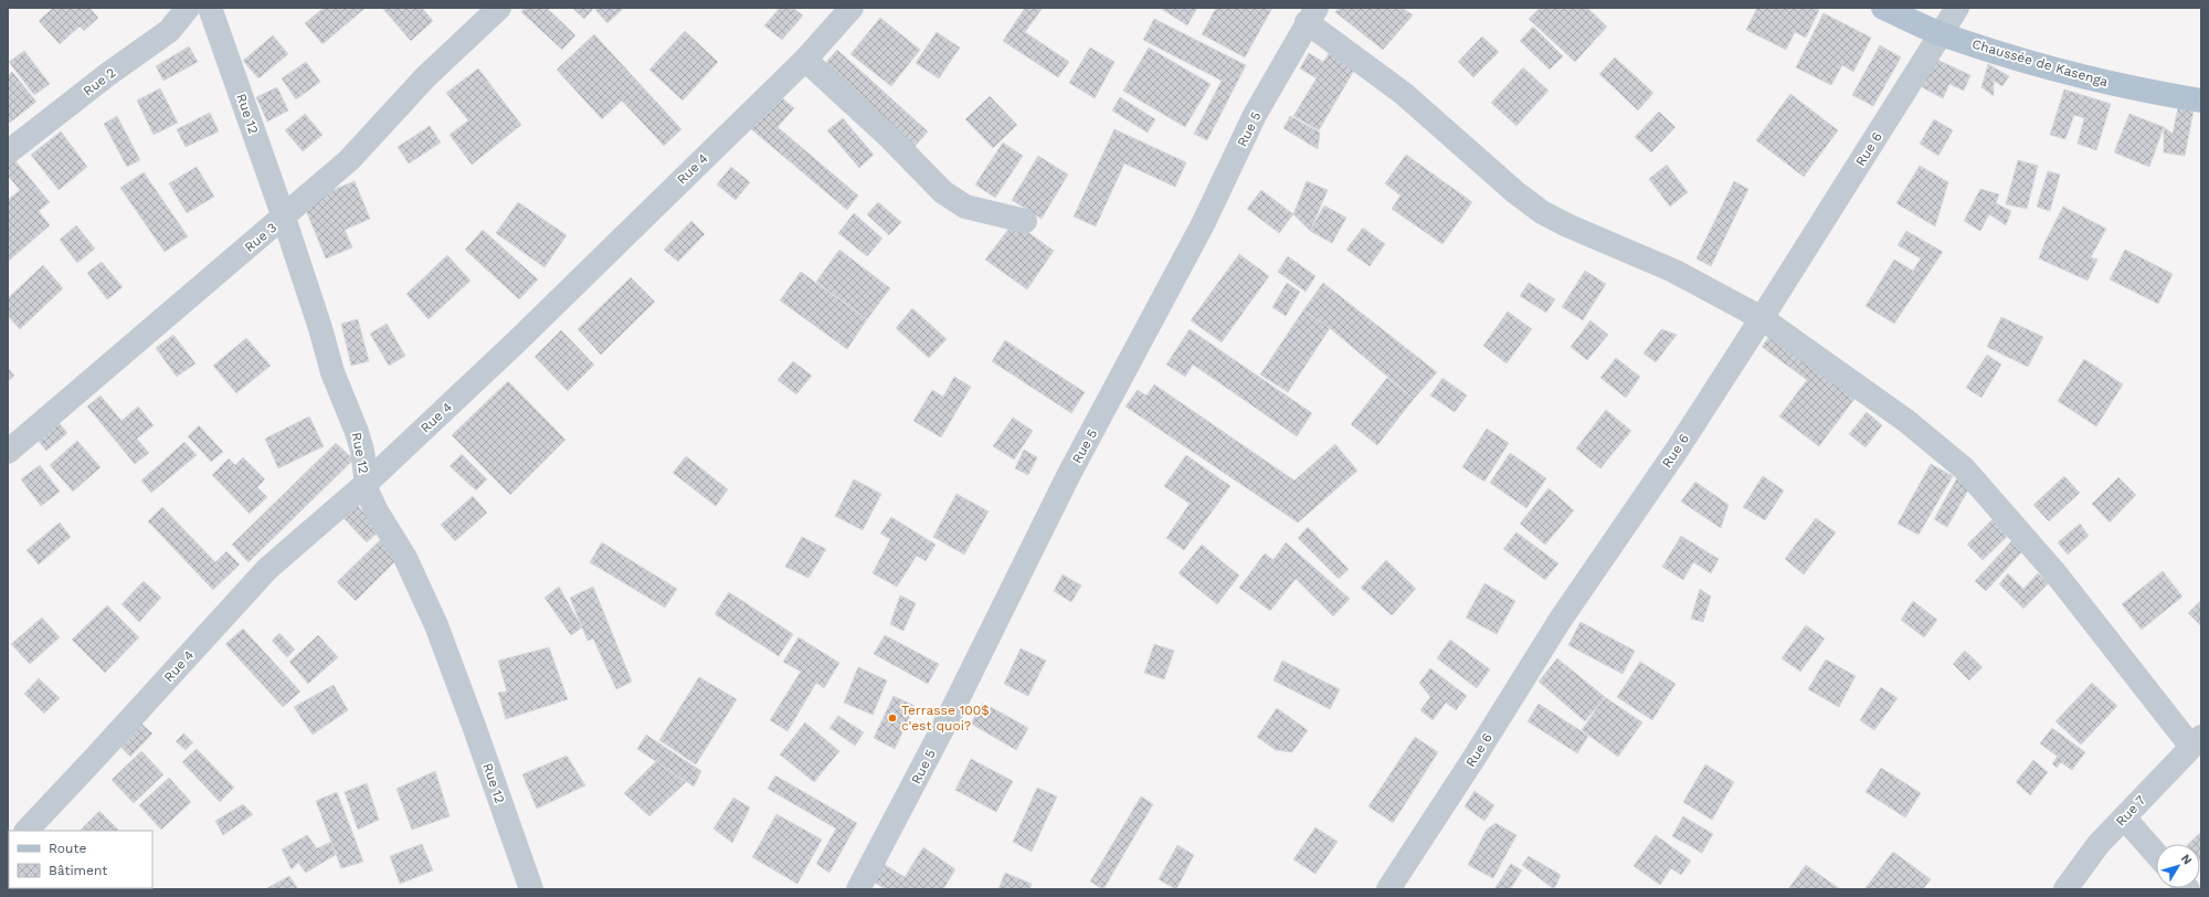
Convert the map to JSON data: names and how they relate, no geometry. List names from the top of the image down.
{
  "streets": {
    "main road": ["Chaussée de Kasenga"],
    "street": [
      "Rue 2",
      "Rue 12",
      "Rue 5",
      "Rue 6",
      "Rue 4",
      "Rue 3",
      "Rue 7"
    ]
  },
  "crossings": [
    ["Chaussée de Kasenga", "Rue 6"],
    ["Rue 12", "Rue 4"],
    ["Rue 12", "Rue 3"]
  ],
  "places": ["Terrasse 100$ c'est quoi?"],
  "legend": ["Route", "Bâtiment"],
  "north": "top right"
}
